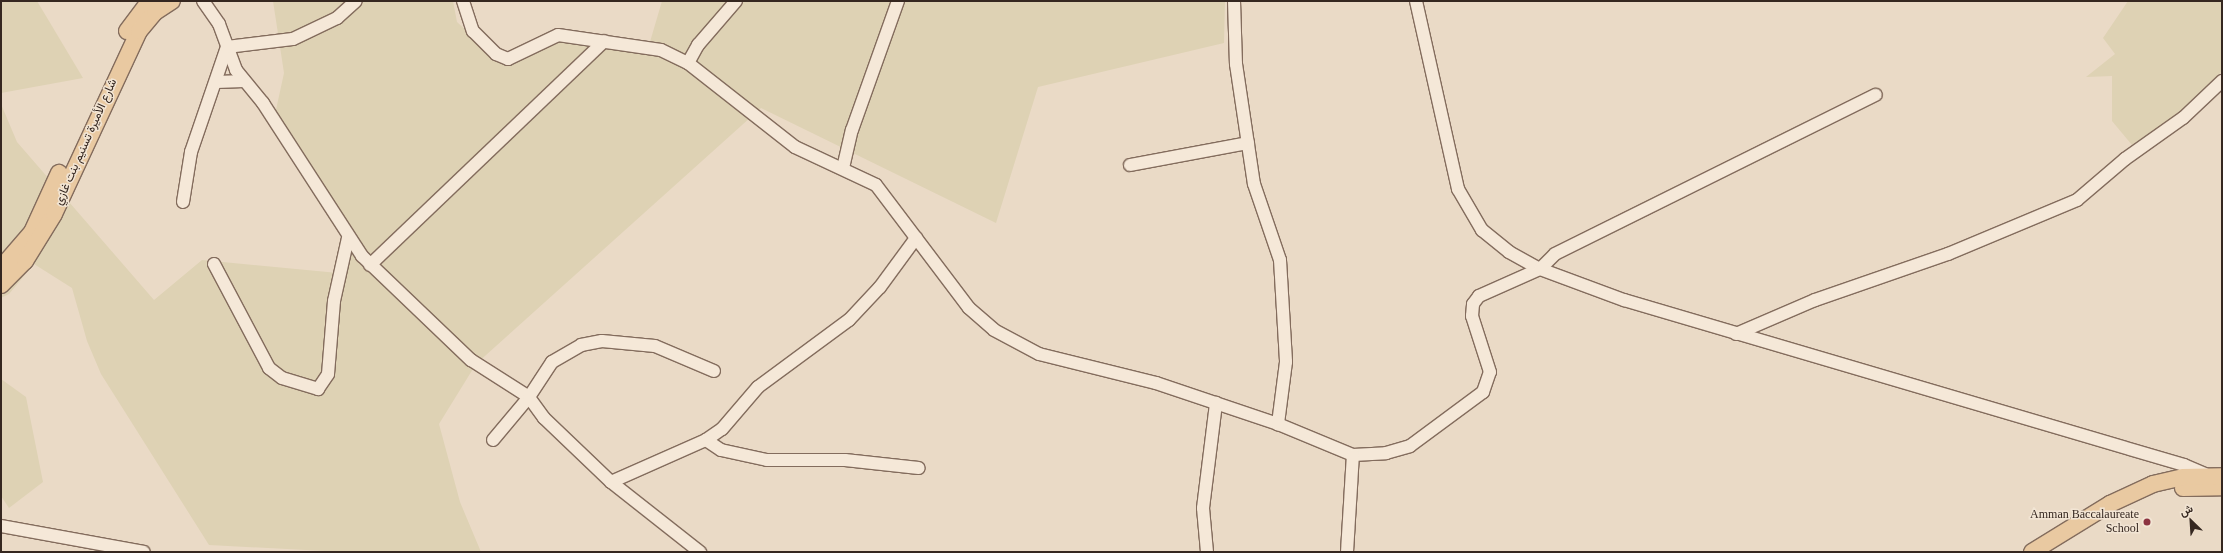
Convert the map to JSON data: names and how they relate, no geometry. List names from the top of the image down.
{
  "streets": {
    "main road": ["شارع الأميرة تسنيم بنت غازي"]
  },
  "places": ["Amman Baccalaureate School"],
  "north": "top left"
}
